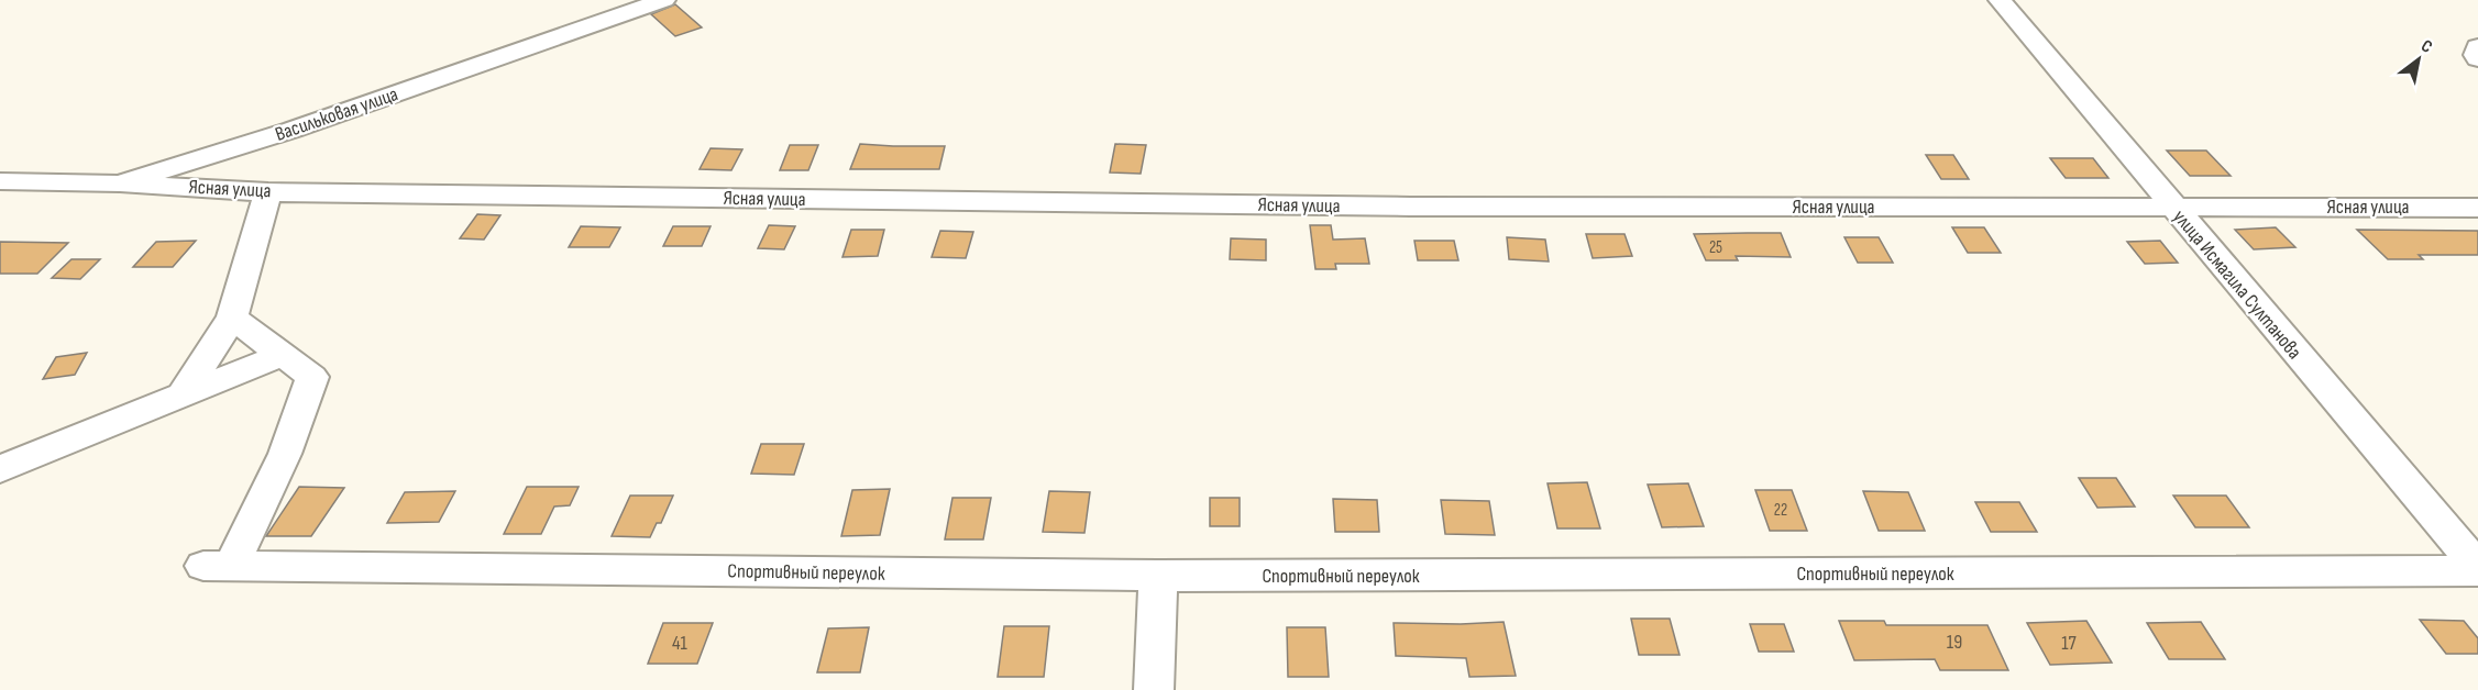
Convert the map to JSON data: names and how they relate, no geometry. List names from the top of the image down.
{
  "streets": {
    "street": [
      "Васильковая улица",
      "Ясная улица",
      "улица Исмагила Султанова",
      "Спортивный переулок"
    ]
  },
  "crossings": [
    ["Васильковая улица", "Ясная улица"],
    ["Ясная улица", "улица Исмагила Султанова"],
    ["улица Исмагила Султанова", "Спортивный переулок"]
  ],
  "house_numbers": [
    "25",
    "22",
    "19",
    "41",
    "17"
  ],
  "north": "top right"
}
